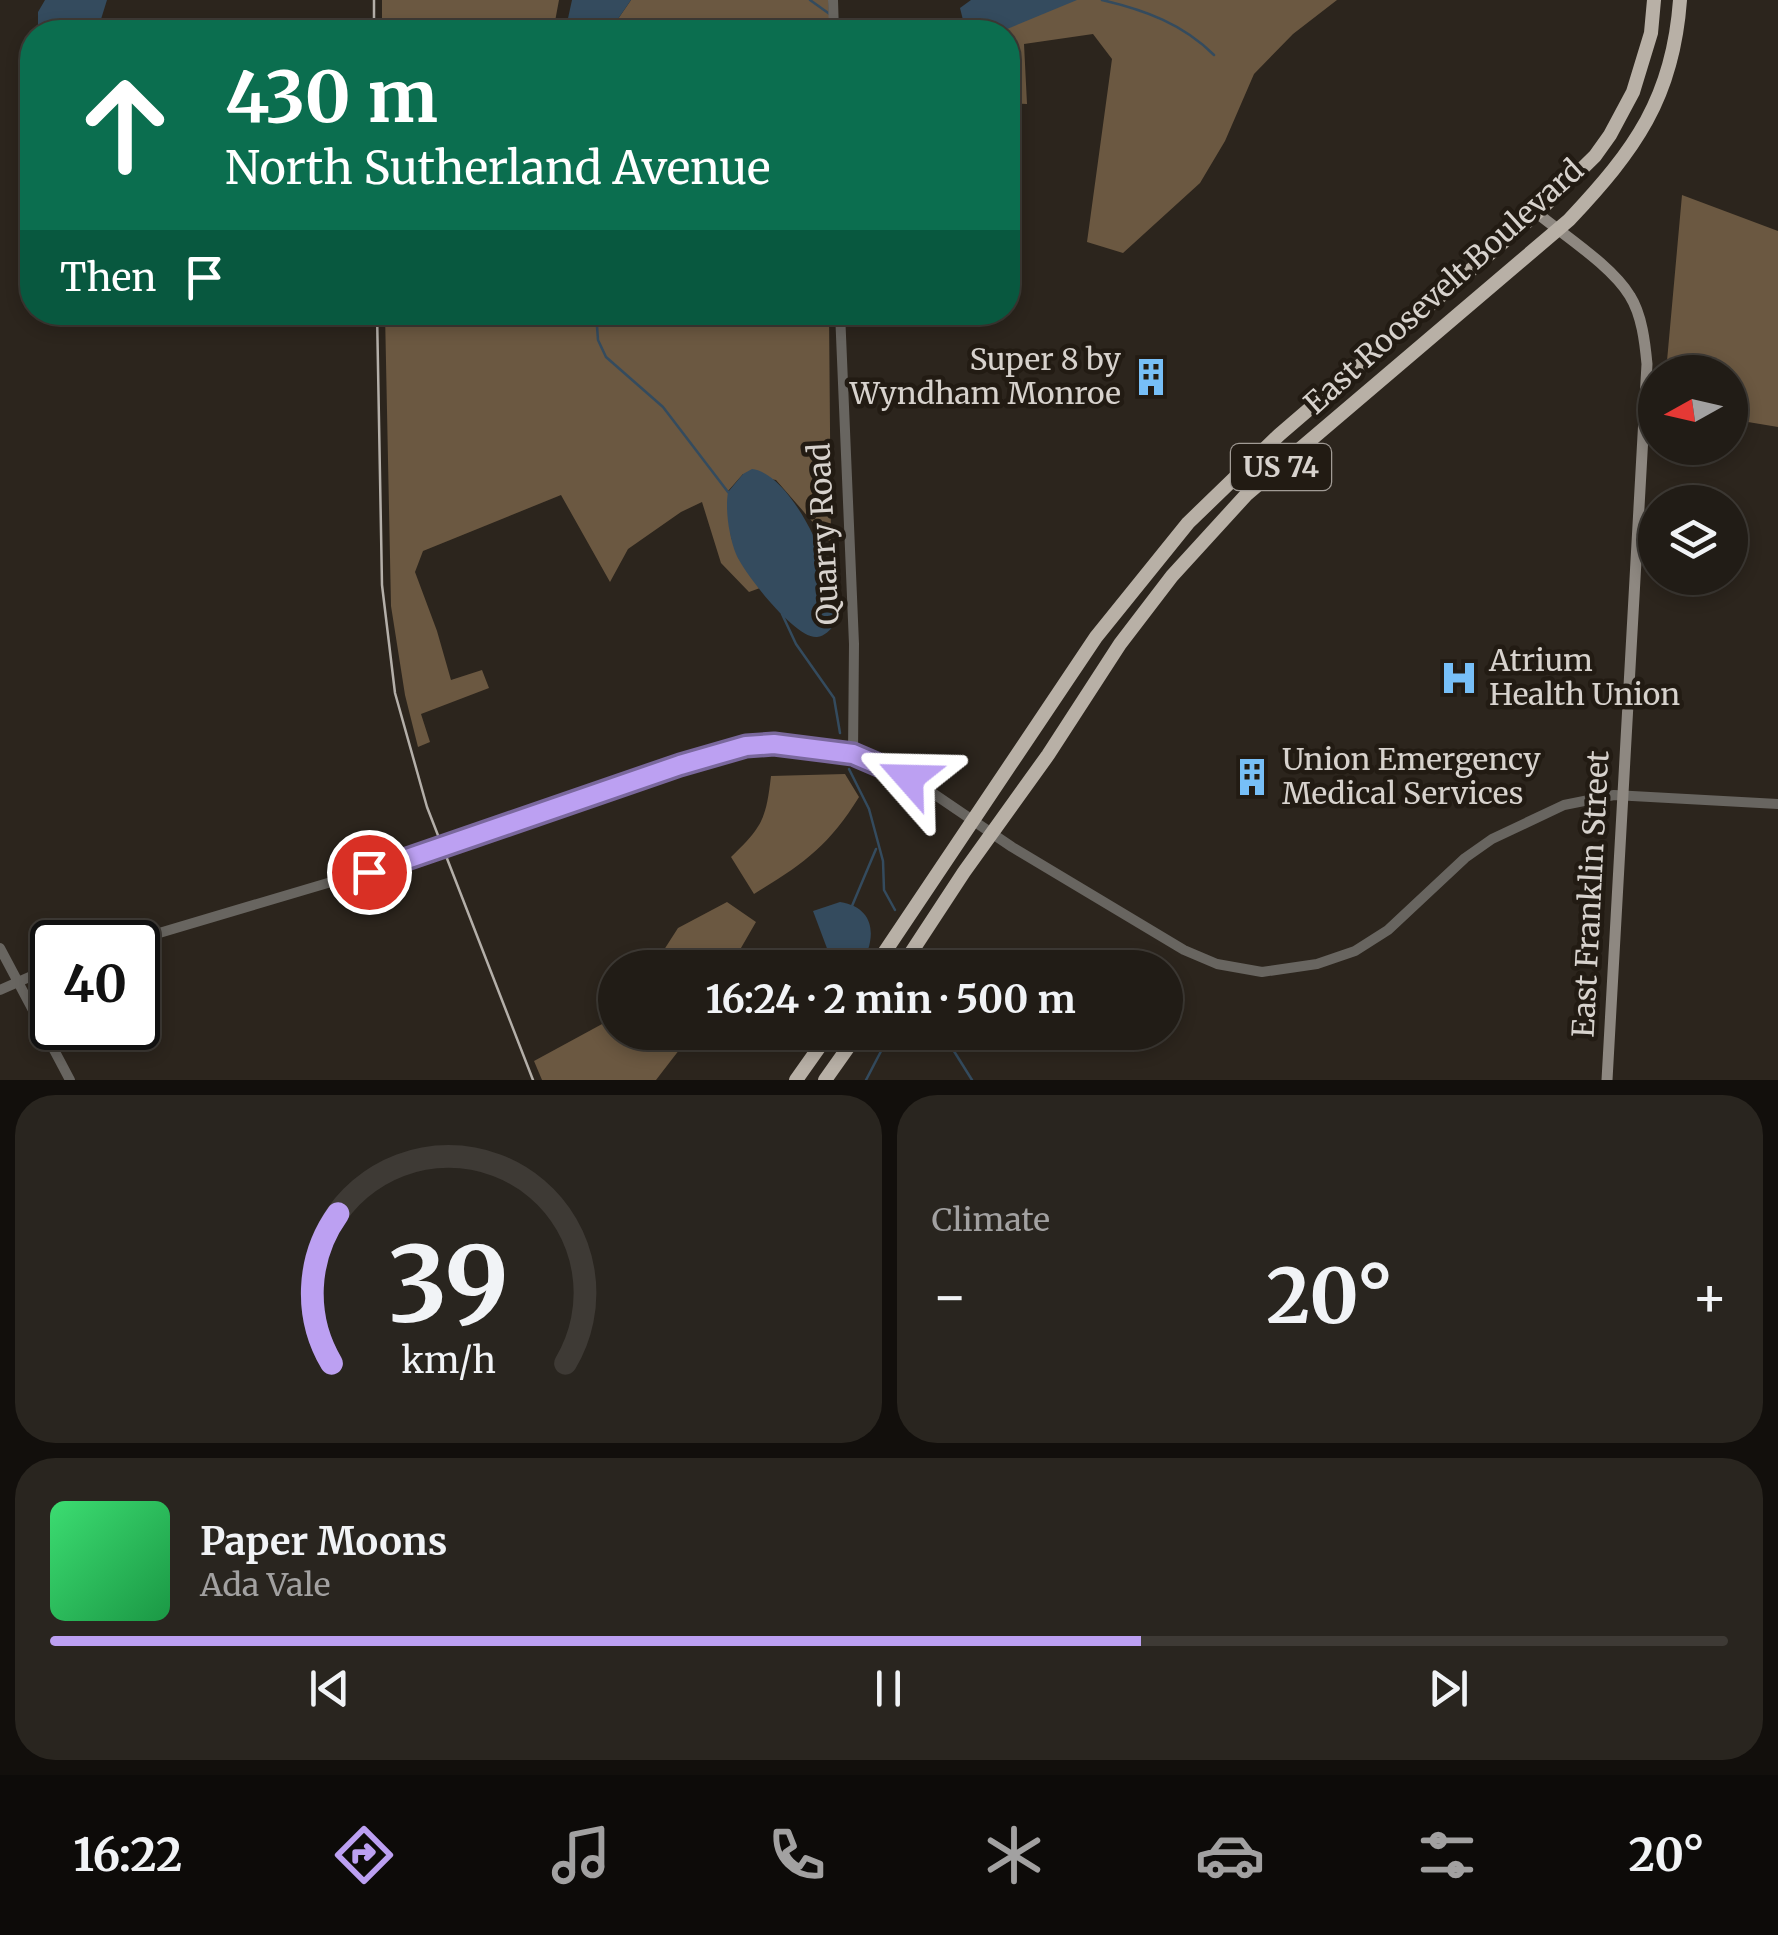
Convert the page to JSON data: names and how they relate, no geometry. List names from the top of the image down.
{
  "streets": {
    "highway": ["East Roosevelt Boulevard", "US 74"],
    "main road": ["East Franklin Street"],
    "street": ["Quarry Road"]
  },
  "crossings": [
    ["East Roosevelt Boulevard", "East Franklin Street"]
  ],
  "places": {
    "building": ["Super 8 by Wyndham Monroe", "Union Emergency Medical Services"],
    "hospital": ["Atrium Health Union"]
  },
  "north": "left",
  "page": {
    "turn": ["430 m", "North Sutherland Avenue"],
    "then": "Then",
    "limit": "40",
    "trip": "16:24 · 2 min · 500 m",
    "tile": "Climate",
    "heat": ["−", "20°", "+"],
    "song": ["Paper Moons", "Ada Vale"],
    "tabs": ["16:22", "20°"],
    "gauge": ["39", "km/h"]
  }
}
